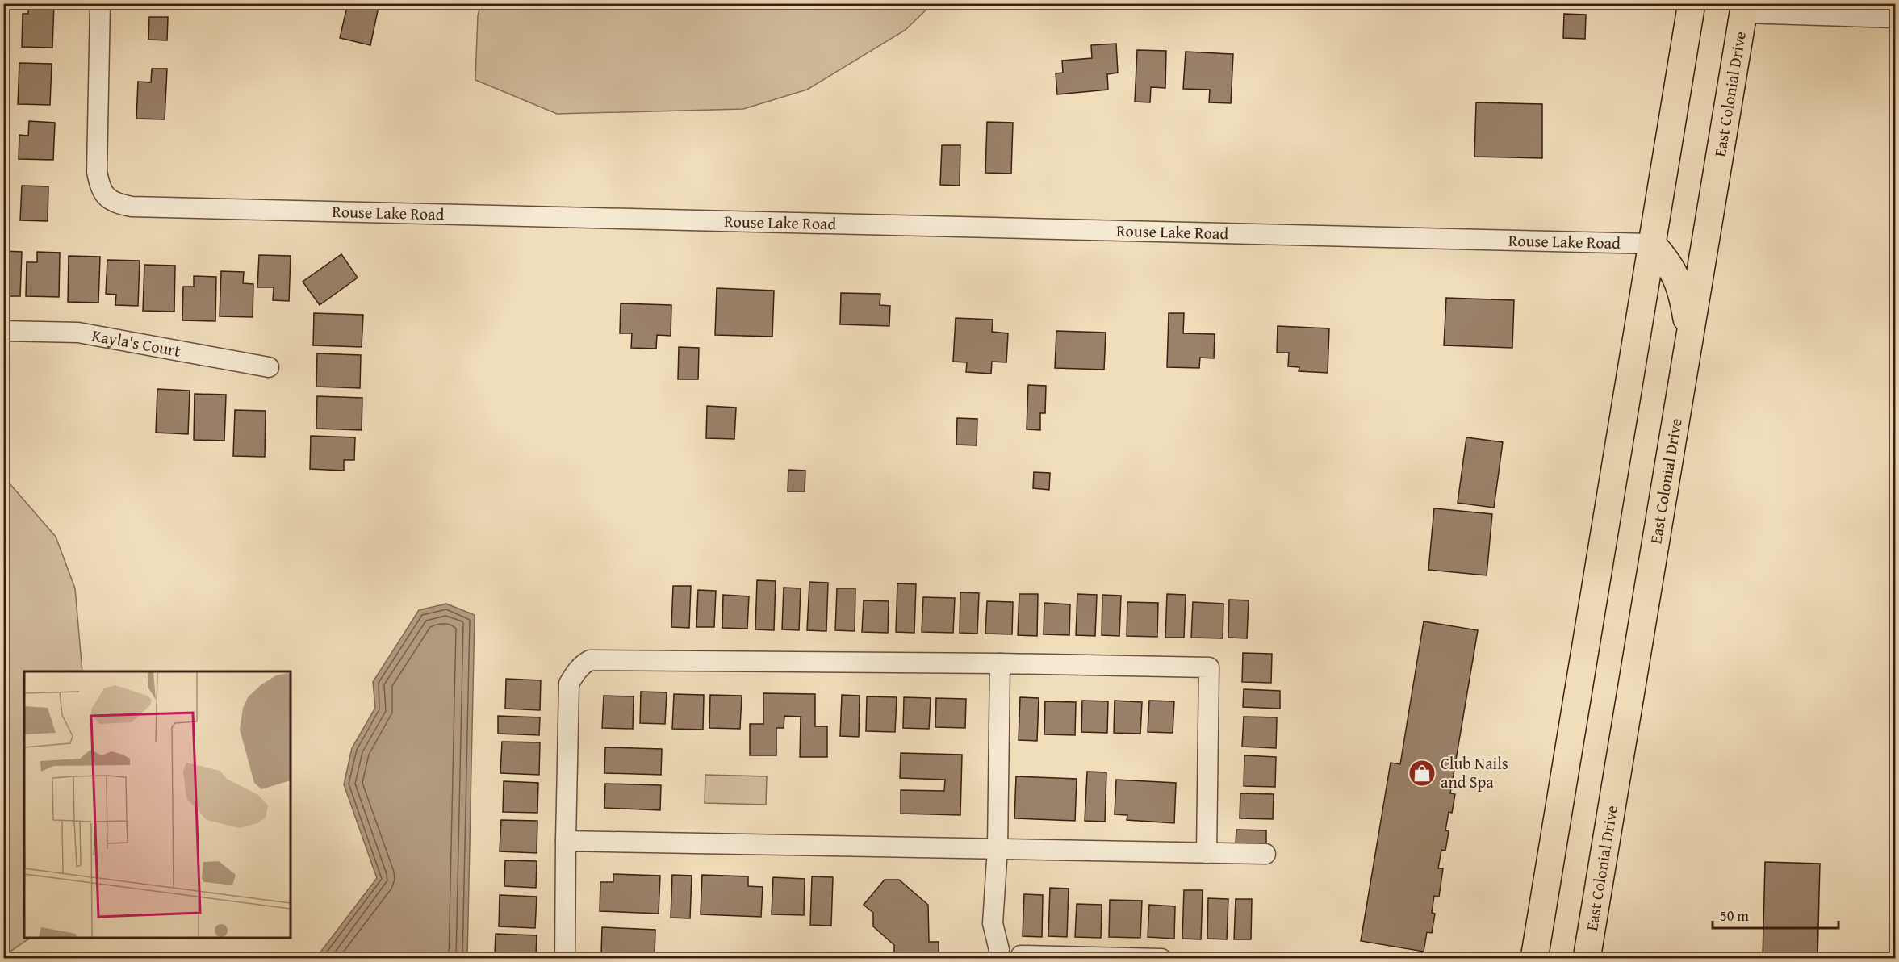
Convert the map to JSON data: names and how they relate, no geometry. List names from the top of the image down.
{
  "streets": {
    "highway": ["East Colonial Drive"],
    "street": ["Rouse Lake Road", "Kayla's Court"]
  },
  "places": {
    "shop": ["Club Nails and Spa"]
  },
  "scale_bar": "50 m"
}
